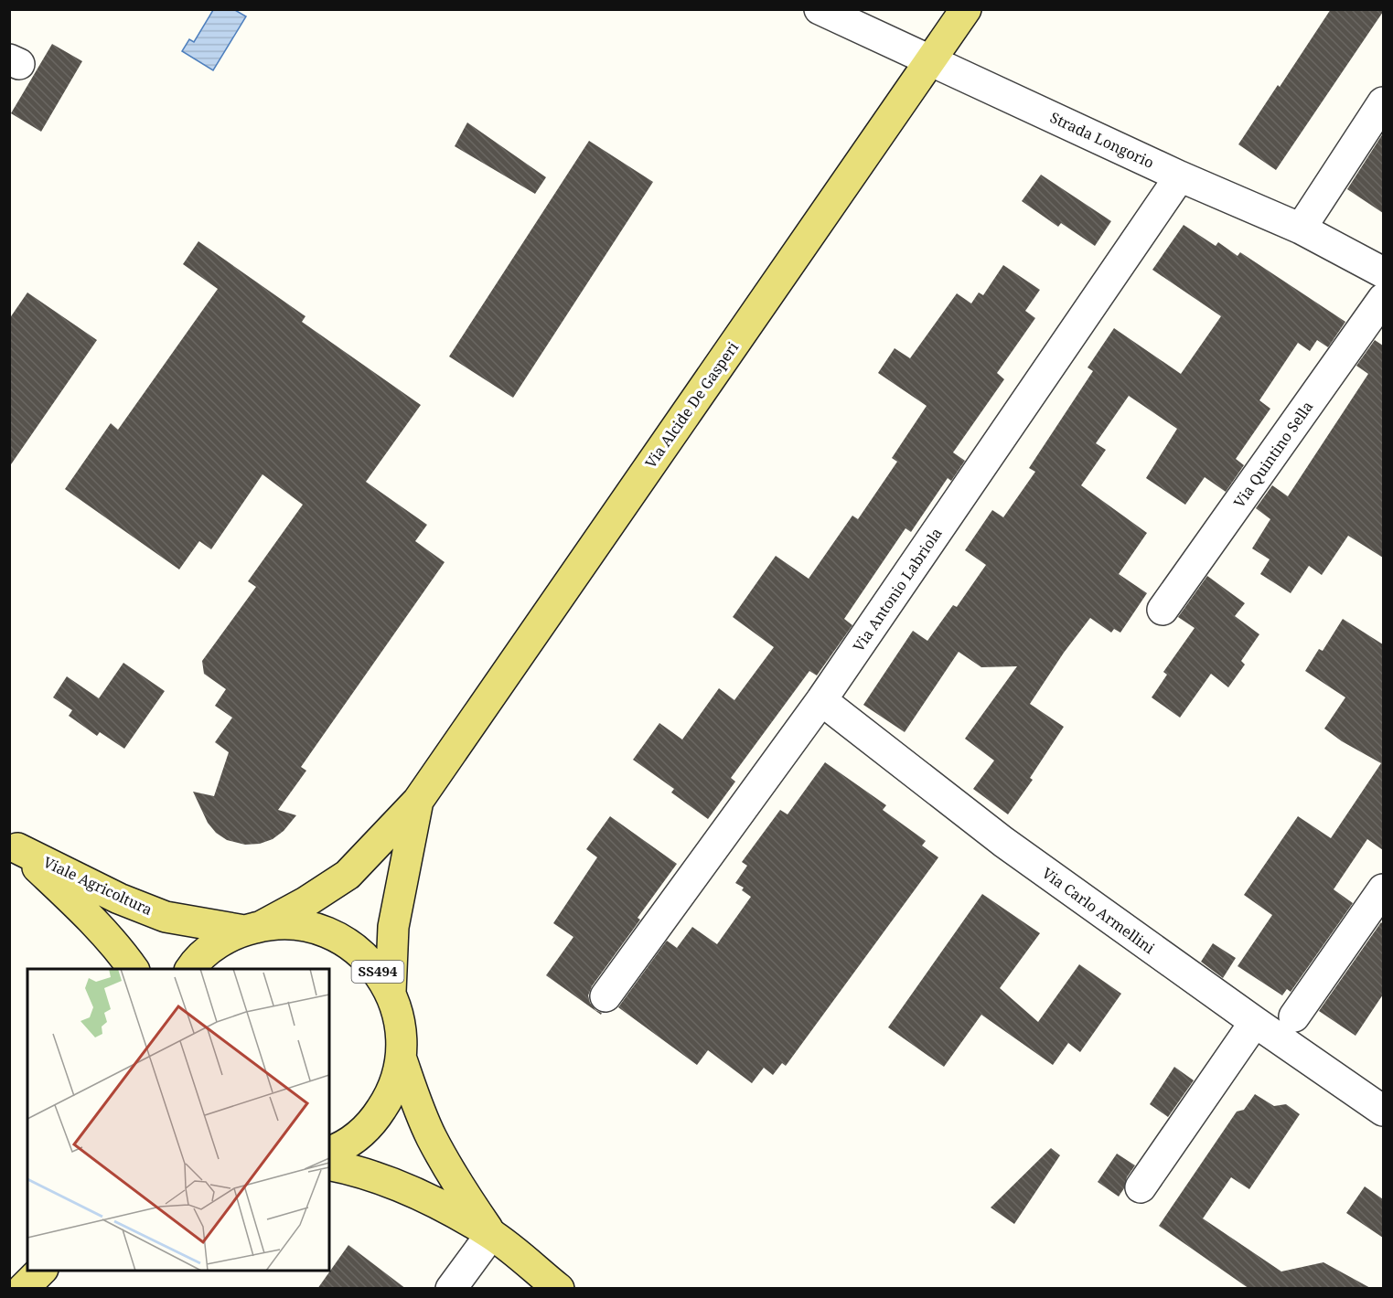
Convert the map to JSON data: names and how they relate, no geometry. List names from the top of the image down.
{
  "streets": {
    "main road": ["Via Alcide De Gasperi", "Viale Agricoltura", "SS494"],
    "street": [
      "Strada Longorio",
      "Via Quintino Sella",
      "Via Antonio Labriola",
      "Via Carlo Armellini"
    ]
  },
  "crossings": [
    ["Strada Longorio", "Via Alcide De Gasperi"],
    ["Strada Longorio", "Via Antonio Labriola"],
    ["Via Alcide De Gasperi", "Viale Agricoltura"],
    ["Via Antonio Labriola", "Via Carlo Armellini"]
  ]
}
